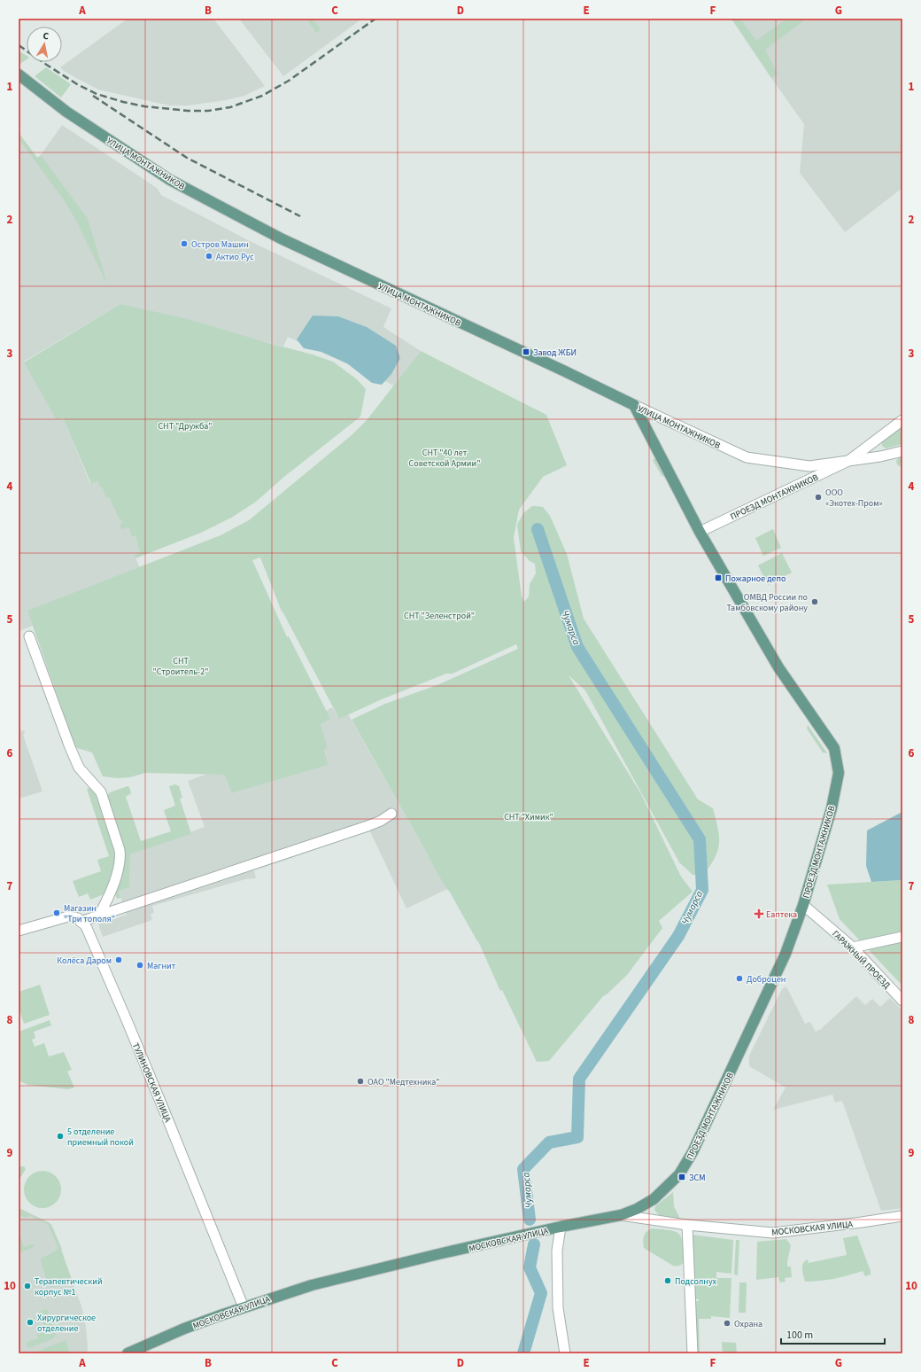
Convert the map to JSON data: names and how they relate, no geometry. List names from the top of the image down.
{
  "streets": {
    "main road": ["УЛИЦА МОНТАЖНИКОВ", "ПРОЕЗД МОНТАЖНИКОВ", "МОСКОВСКАЯ УЛИЦА"],
    "street": ["ГАРАЖНЫЙ ПРОЕЗД", "ТУЛИНОВСКАЯ УЛИЦА"]
  },
  "crossings": [
    ["УЛИЦА МОНТАЖНИКОВ", "ПРОЕЗД МОНТАЖНИКОВ"],
    ["ПРОЕЗД МОНТАЖНИКОВ", "ГАРАЖНЫЙ ПРОЕЗД"],
    ["ПРОЕЗД МОНТАЖНИКОВ", "МОСКОВСКАЯ УЛИЦА"],
    ["ТУЛИНОВСКАЯ УЛИЦА", "МОСКОВСКАЯ УЛИЦА"]
  ],
  "water": ["Чумарса"],
  "parks": [
    "СНТ \"Дружба\"",
    "СНТ \"40 лет Советской Армии\"",
    "СНТ \"Зеленстрой\"",
    "СНТ \"Строитель-2\"",
    "СНТ \"Химик\""
  ],
  "places": {
    "other": [
      "Остров Машин",
      "Актио Рус",
      "ООО «Экотех-Пром»",
      "ОМВД России по Тамбовскому району",
      "Магазин \"Три тополя\"",
      "Колёса Даром",
      "Магнит",
      "Доброцен",
      "ОАО \"Медтехника\"",
      "5 отделение приемный покой",
      "Подсолнух",
      "Терапевтический корпус №1",
      "Хирургическое отделение",
      "Охрана"
    ],
    "transit": ["Завод ЖБИ", "Пожарное депо", "ЗСМ"],
    "health": ["Еаптека"]
  },
  "scale_bar": "100 m",
  "north": "top",
  "grid": {
    "columns": [
      "A",
      "B",
      "C",
      "D",
      "E",
      "F",
      "G"
    ],
    "rows": [
      "1",
      "2",
      "3",
      "4",
      "5",
      "6",
      "7",
      "8",
      "9",
      "10"
    ]
  }
}
